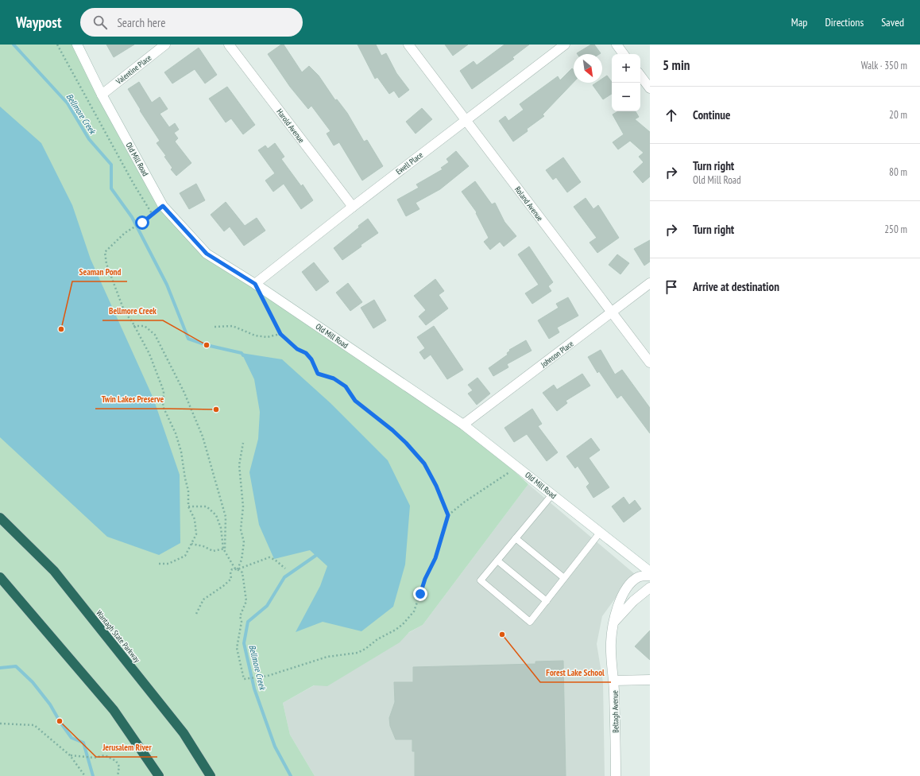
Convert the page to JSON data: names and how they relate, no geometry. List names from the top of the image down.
{
  "streets": {
    "highway": ["Wantagh State Parkway"],
    "street": [
      "Valentine Place",
      "Harold Avenue",
      "Old Mill Road",
      "Ewell Place",
      "Roland Avenue",
      "Johnson Place",
      "Beltagh Avenue"
    ]
  },
  "crossings": [
    ["Valentine Place", "Old Mill Road"],
    ["Harold Avenue", "Ewell Place"],
    ["Old Mill Road", "Ewell Place"],
    ["Old Mill Road", "Johnson Place"],
    ["Ewell Place", "Roland Avenue"],
    ["Roland Avenue", "Johnson Place"]
  ],
  "water": ["Bellmore Creek"],
  "places": [
    "Seaman Pond",
    "Bellmore Creek",
    "Twin Lakes Preserve",
    "Forest Lake School",
    "Jerusalem River"
  ],
  "north": "bottom right",
  "page": {
    "header": "Waypost",
    "search": "Search here",
    "nav": ["Map", "Directions", "Saved"],
    "heading": ["5 min", "Walk · 350 m"],
    "map_buttons": ["+", "−"],
    "list": [
      ["Continue", "20 m"],
      ["Turn right", "Old Mill Road", "80 m"],
      ["Turn right", "250 m"],
      "Arrive at destination"
    ]
  }
}
